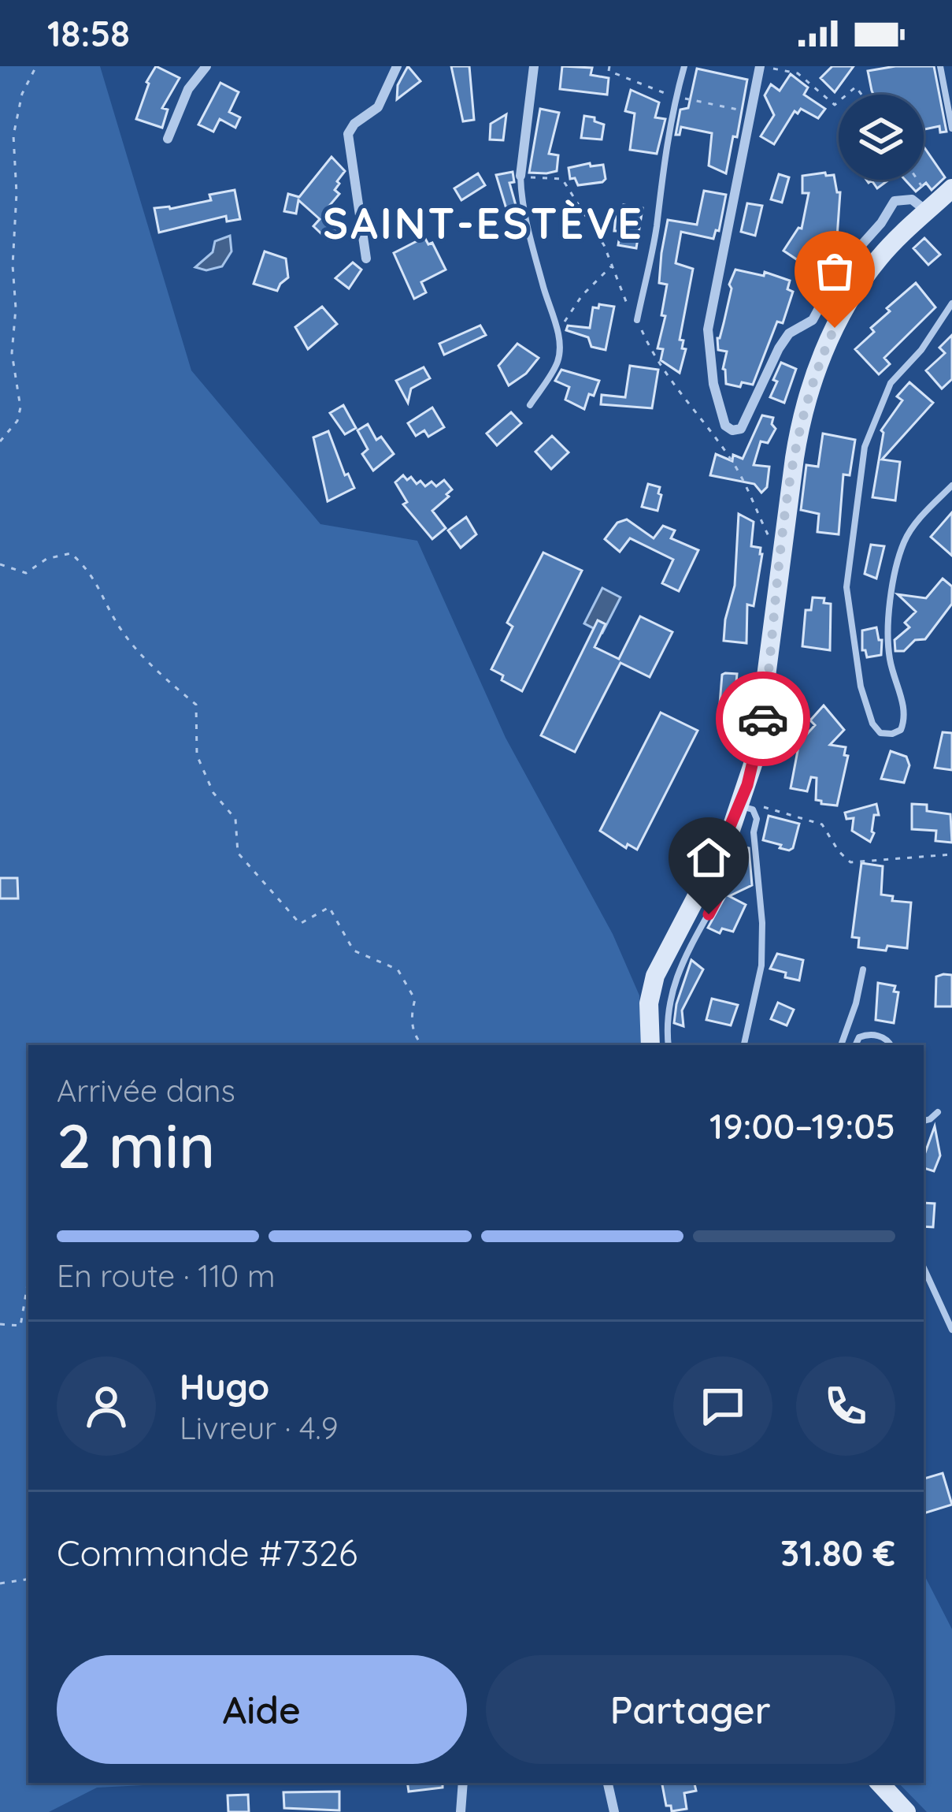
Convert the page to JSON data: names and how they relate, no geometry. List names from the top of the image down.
{
  "districts": ["SAINT-ESTÈVE"],
  "page": {
    "status": "18:58",
    "heading": ["2 min", "Arrivée dans", "19:00–19:05"],
    "panel": [
      "Hugo",
      "Livreur · 4.9",
      "Commande #7326",
      "31.80 €"
    ],
    "bar": "En route · 110 m",
    "buttons": ["Aide", "Partager"]
  }
}
